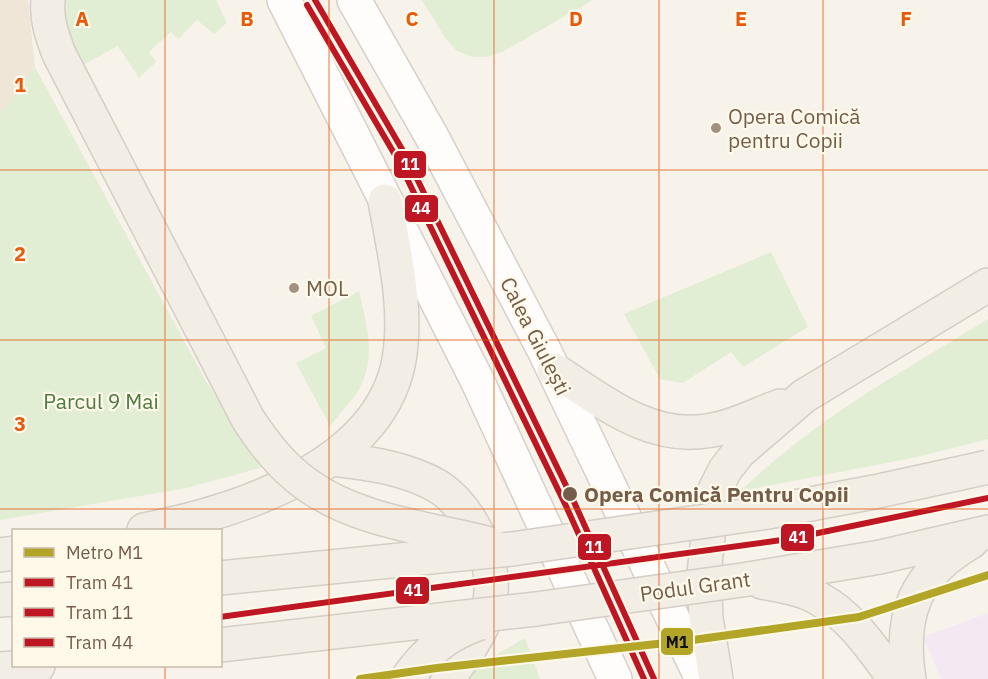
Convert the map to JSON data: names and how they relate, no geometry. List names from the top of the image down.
{
  "streets": {
    "main road": ["Calea Giulești", "Podul Grant"]
  },
  "parks": ["Parcul 9 Mai"],
  "places": ["Opera Comică pentru Copii", "MOL", "Opera Comică Pentru Copii"],
  "lines": [
    "tram line 11",
    "tram line 44",
    "tram line 41",
    "metro line M1"
  ],
  "legend": [
    "Metro M1",
    "Tram 41",
    "Tram 11",
    "Tram 44"
  ],
  "grid": {
    "columns": [
      "A",
      "B",
      "C",
      "D",
      "E",
      "F"
    ],
    "rows": ["1", "2", "3"]
  }
}
